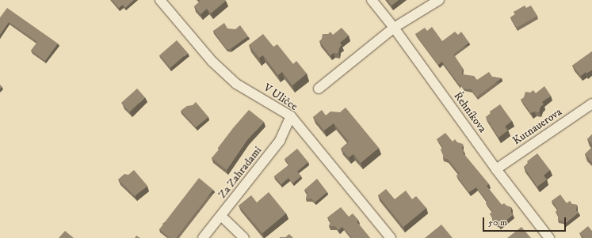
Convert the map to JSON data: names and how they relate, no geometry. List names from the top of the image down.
{
  "streets": {
    "street": [
      "V Uličce",
      "Řehníkova",
      "Kutnauerova",
      "Za Zahradami"
    ]
  },
  "crossings": [
    ["V Uličce", "Za Zahradami"],
    ["Řehníkova", "Kutnauerova"]
  ],
  "scale_bar": "50 m"
}
